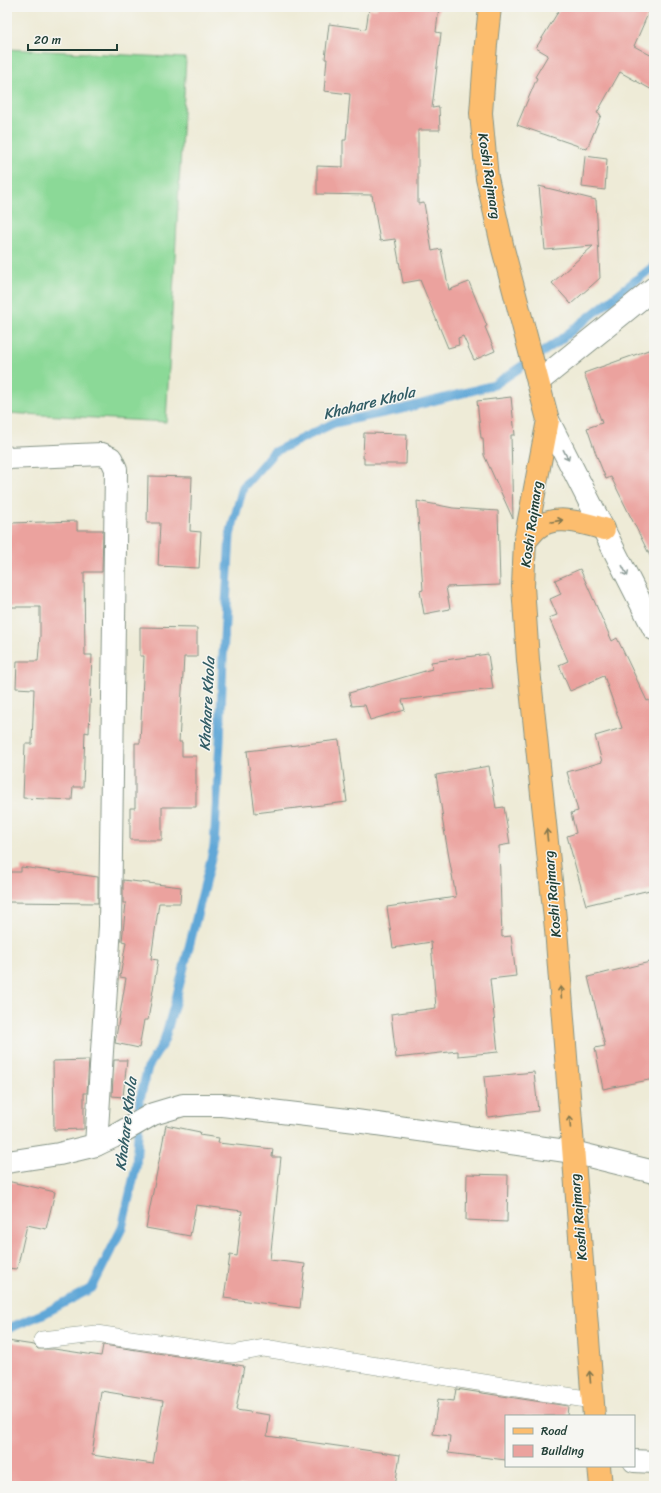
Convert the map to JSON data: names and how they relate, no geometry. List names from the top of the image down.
{
  "streets": {
    "main road": ["Koshi Rajmarg"]
  },
  "one_way": ["Koshi Rajmarg"],
  "water": ["Khahare Khola"],
  "legend": ["Road", "Building"],
  "scale_bar": "20 m"
}
